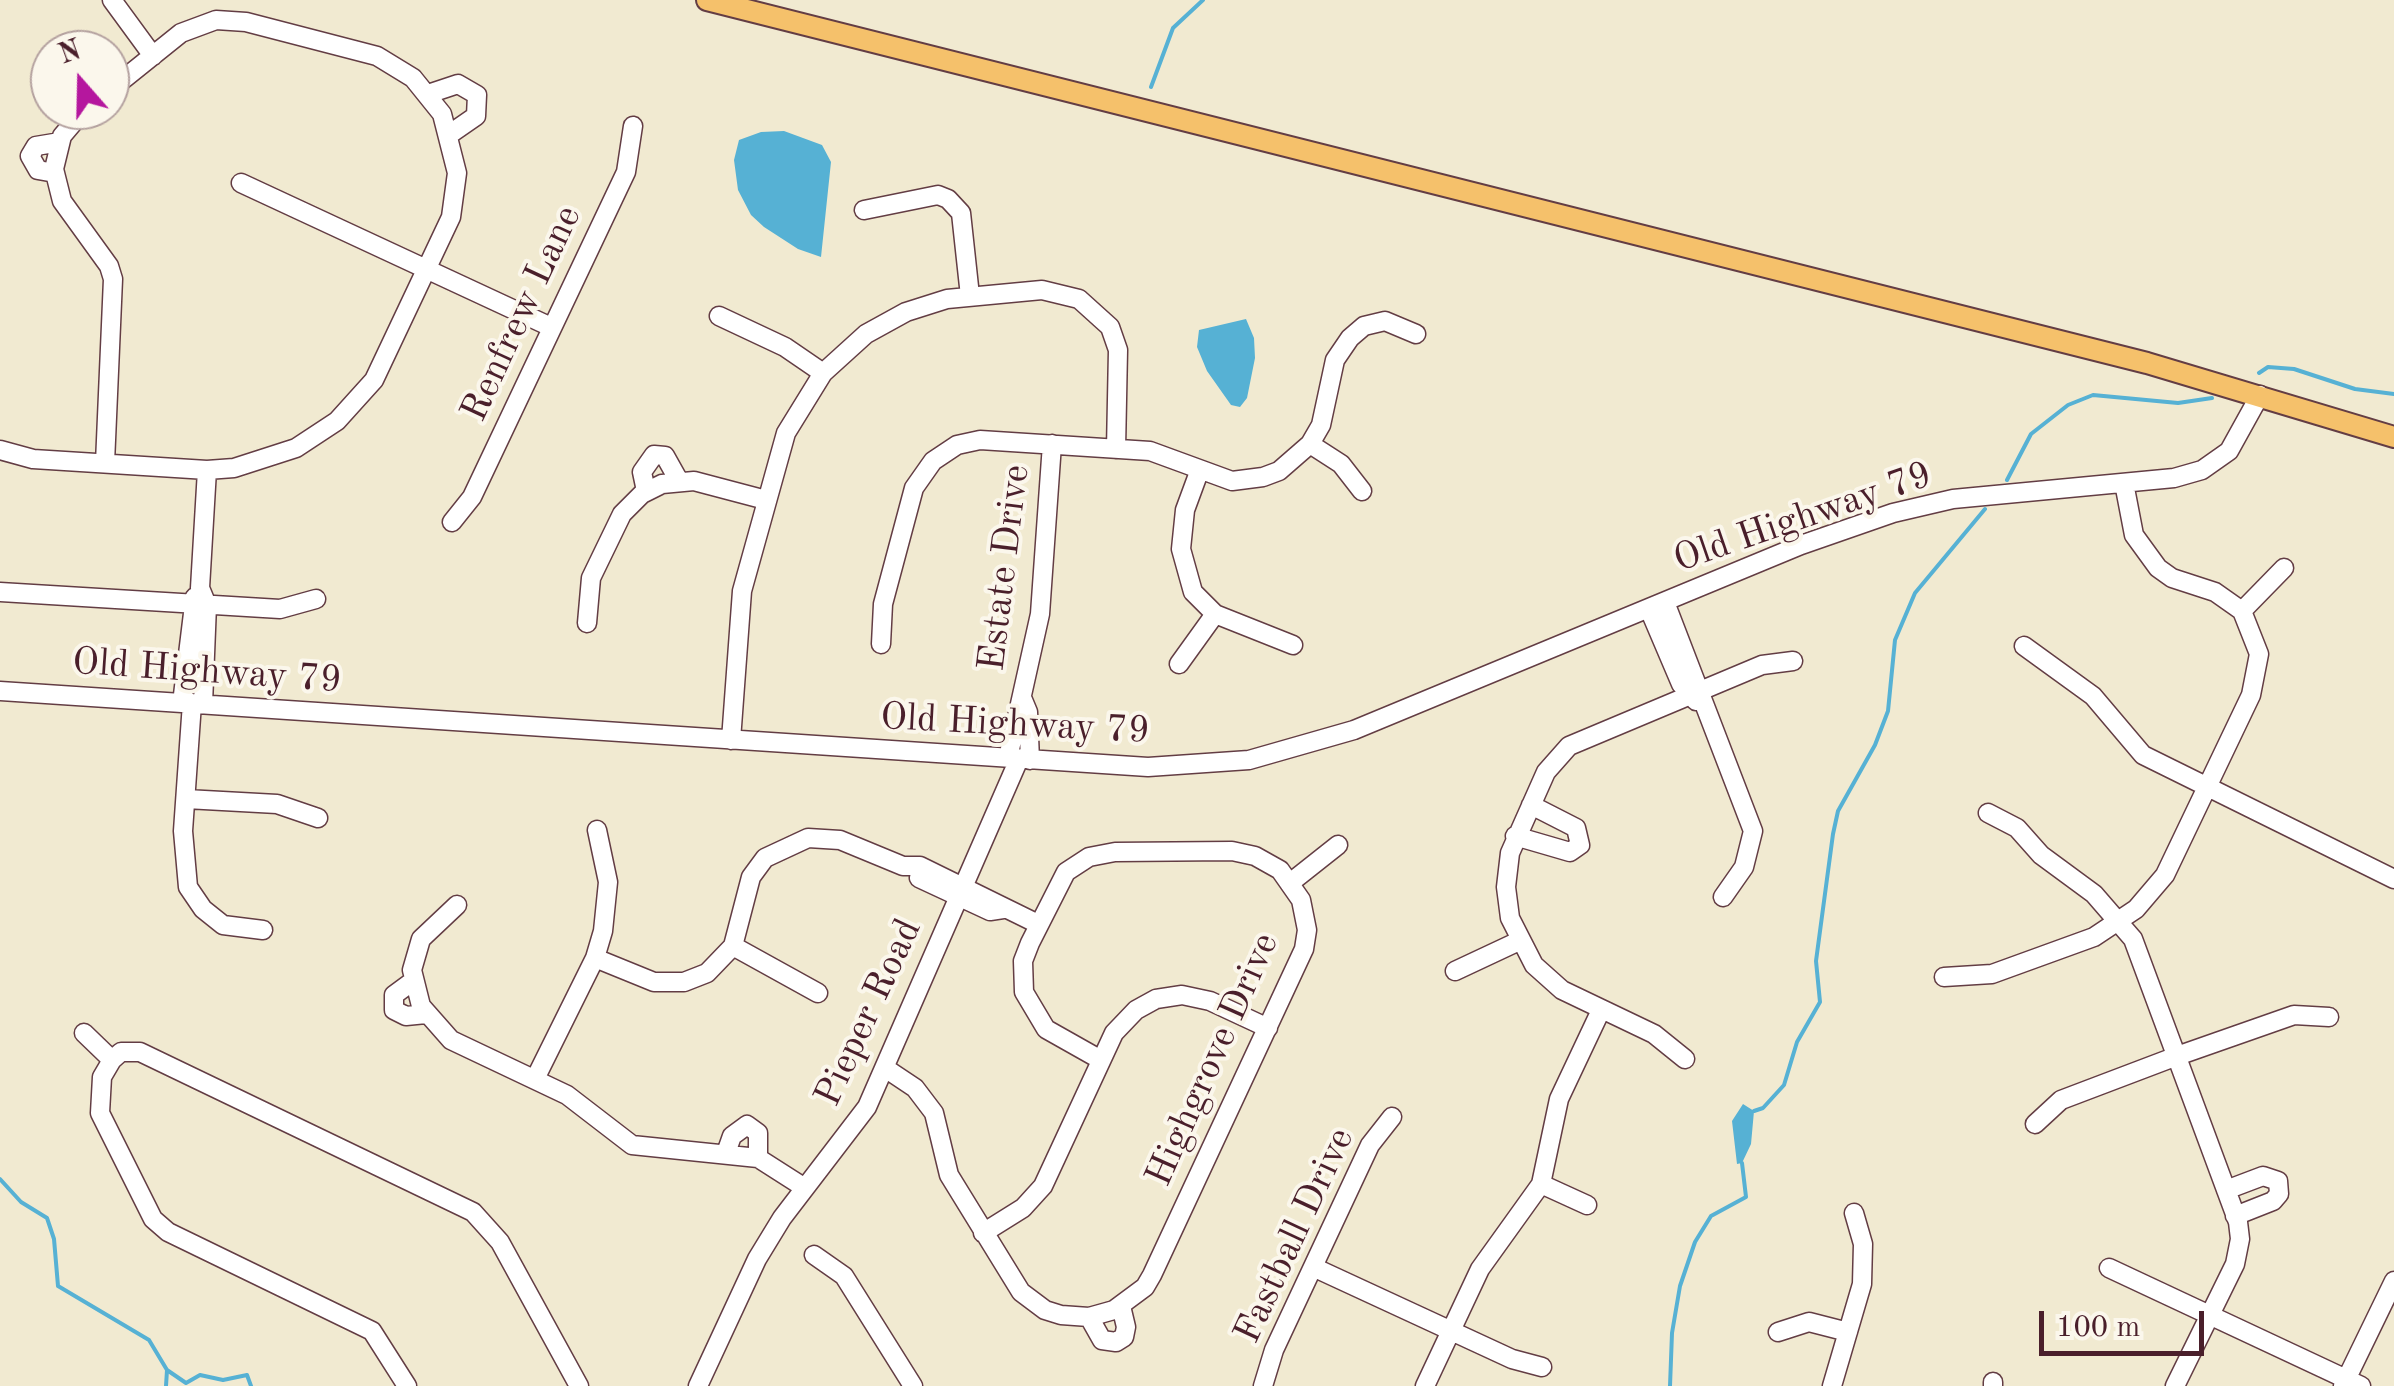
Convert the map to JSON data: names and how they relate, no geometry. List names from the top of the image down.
{
  "streets": {
    "street": [
      "Renfrew Lane",
      "Old Highway 79",
      "Estate Drive",
      "Pieper Road",
      "Highgrove Drive",
      "Fastball Drive"
    ]
  },
  "crossings": [
    ["Old Highway 79", "Estate Drive"],
    ["Old Highway 79", "Pieper Road"],
    ["Estate Drive", "Pieper Road"],
    ["Pieper Road", "Highgrove Drive"]
  ],
  "scale_bar": "100 m",
  "north": "top"
}
